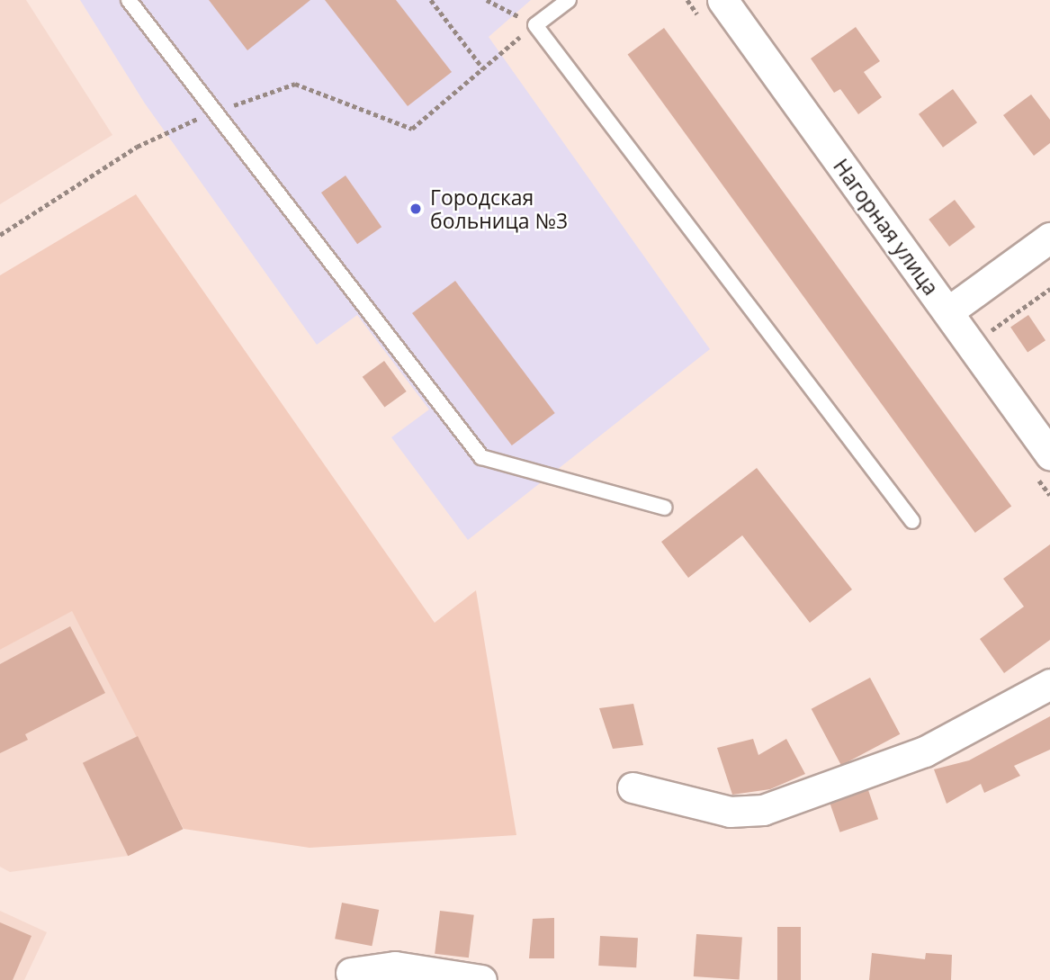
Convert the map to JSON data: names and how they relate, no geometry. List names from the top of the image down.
{
  "streets": {
    "street": ["Нагорная улица"]
  },
  "places": ["Городская больница №3"]
}
